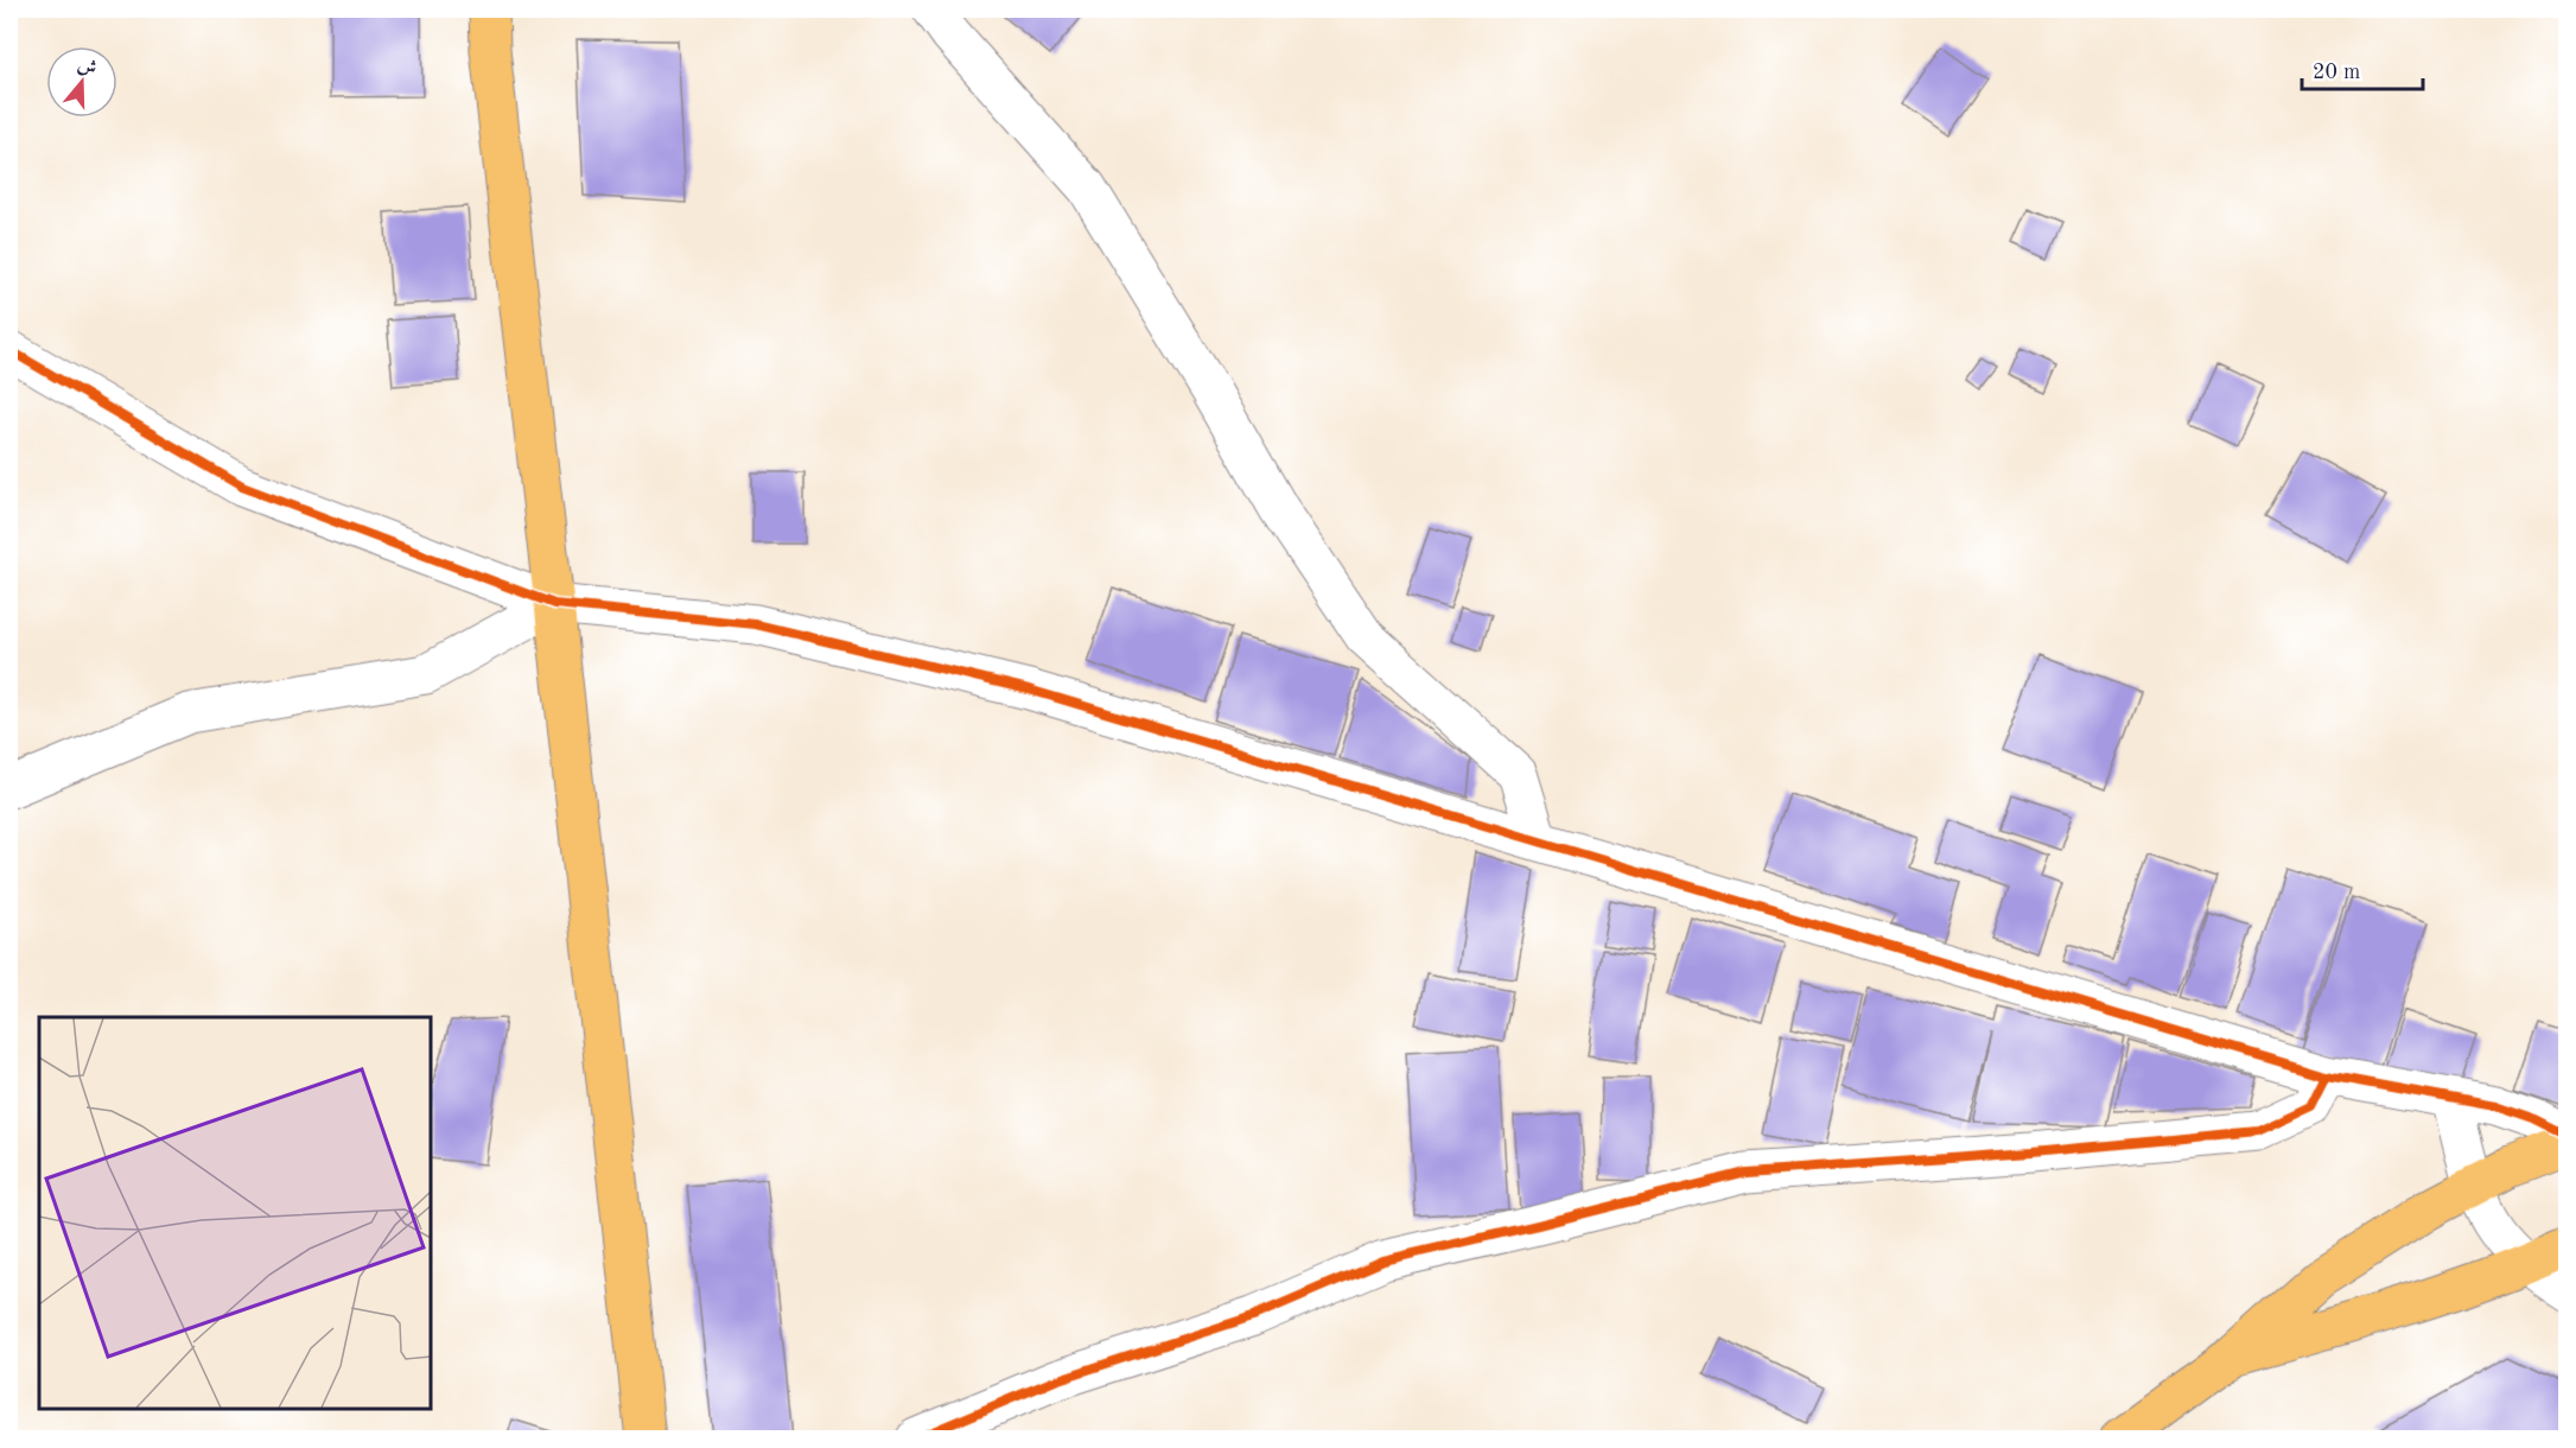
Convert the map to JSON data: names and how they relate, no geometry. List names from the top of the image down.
{
  "scale_bar": "20 m",
  "north": "top"
}
